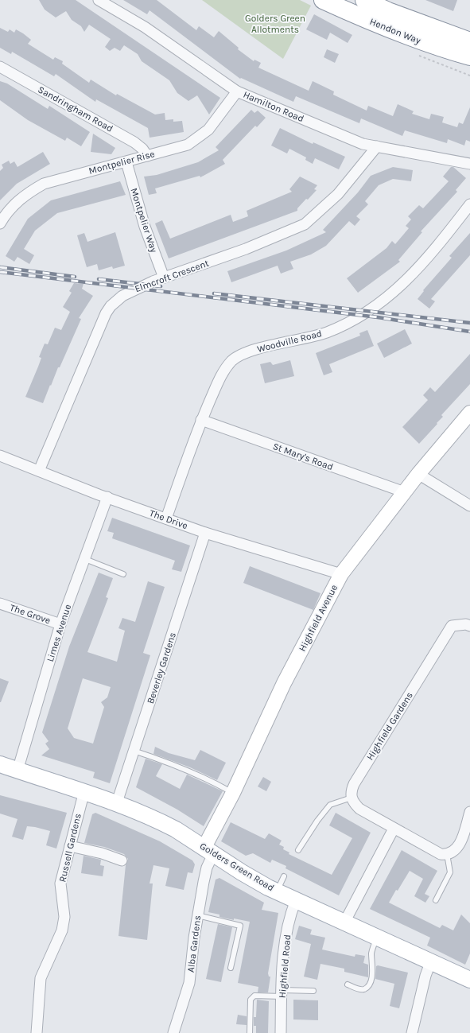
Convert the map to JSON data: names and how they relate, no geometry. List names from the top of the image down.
{
  "streets": {
    "highway": ["Hendon Way"],
    "main road": ["Golders Green Road"],
    "street": [
      "Hamilton Road",
      "Sandringham Road",
      "Montpelier Rise",
      "Montpelier Way",
      "Elmcroft Crescent",
      "Woodville Road",
      "St Mary's Road",
      "The Drive",
      "The Grove",
      "Highfield Avenue",
      "Limes Avenue",
      "Beverley Gardens",
      "Highfield Gardens",
      "Russell Gardens",
      "Alba Gardens",
      "Highfield Road"
    ]
  },
  "crossings": [
    ["Hamilton Road", "Montpelier Rise"],
    ["Hamilton Road", "Elmcroft Crescent"],
    ["Sandringham Road", "Montpelier Rise"],
    ["Montpelier Rise", "Montpelier Way"],
    ["Montpelier Way", "Elmcroft Crescent"],
    ["Elmcroft Crescent", "The Drive"],
    ["Woodville Road", "St Mary's Road"],
    ["Woodville Road", "The Drive"],
    ["St Mary's Road", "Highfield Avenue"],
    ["The Drive", "Highfield Avenue"],
    ["The Drive", "Limes Avenue"],
    ["The Drive", "Beverley Gardens"],
    ["The Grove", "Limes Avenue"],
    ["Highfield Avenue", "Golders Green Road"],
    ["Highfield Avenue", "Alba Gardens"],
    ["Limes Avenue", "Golders Green Road"],
    ["Beverley Gardens", "Golders Green Road"],
    ["Russell Gardens", "Golders Green Road"],
    ["Golders Green Road", "Alba Gardens"],
    ["Golders Green Road", "Highfield Road"]
  ],
  "parks": ["Golders Green Allotments"]
}
